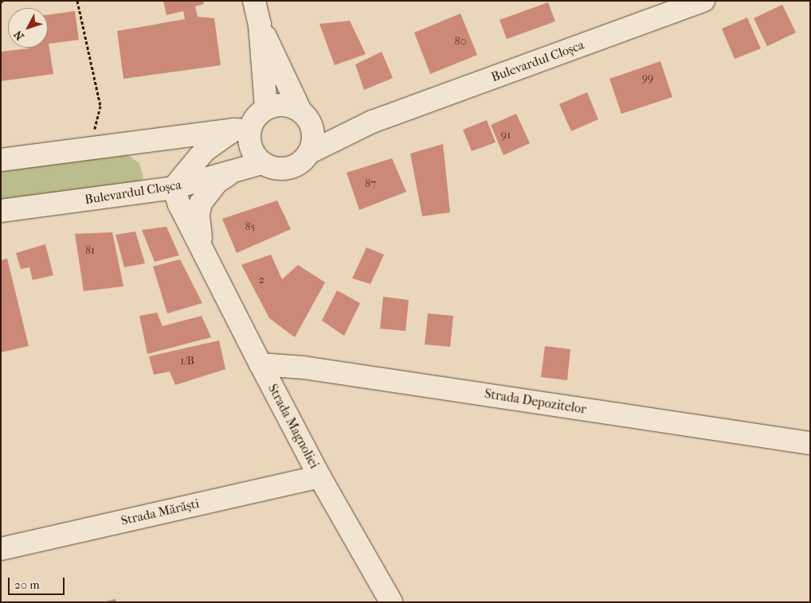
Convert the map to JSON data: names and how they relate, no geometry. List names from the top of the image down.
{
  "streets": {
    "main road": [
      "Bulevardul Cloșca",
      "Strada Depozitelor",
      "Strada Magnoliei",
      "Strada Mărăști"
    ]
  },
  "crossings": [
    ["Bulevardul Cloșca", "Strada Magnoliei"],
    ["Strada Depozitelor", "Strada Magnoliei"],
    ["Strada Magnoliei", "Strada Mărăști"]
  ],
  "house_numbers": [
    "80",
    "99",
    "91",
    "87",
    "85",
    "81",
    "2",
    "1/B"
  ],
  "scale_bar": "20 m",
  "north": "bottom left"
}
